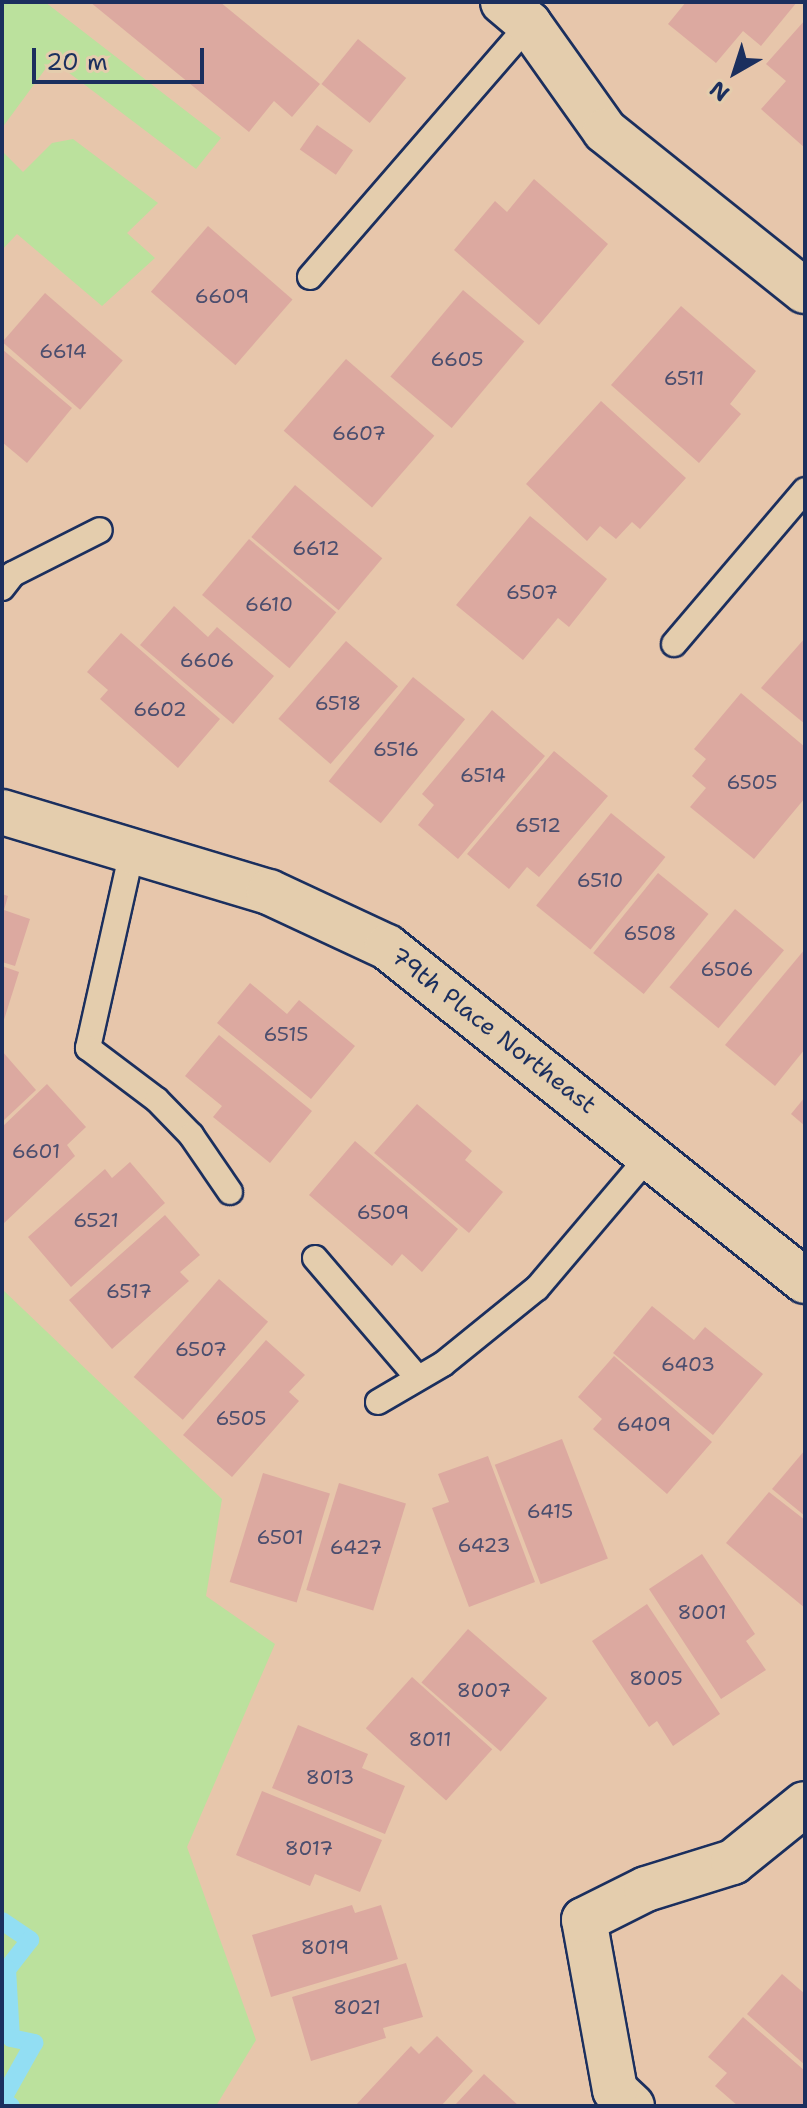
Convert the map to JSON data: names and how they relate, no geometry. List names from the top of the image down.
{
  "streets": {
    "street": ["79th Place Northeast"]
  },
  "house_numbers": [
    "6609",
    "6614",
    "6605",
    "6511",
    "6607",
    "6612",
    "6507",
    "6610",
    "6606",
    "6518",
    "6602",
    "6516",
    "6514",
    "6505",
    "6512",
    "6510",
    "6508",
    "6506",
    "6515",
    "6601",
    "6509",
    "6521",
    "6517",
    "6507",
    "6403",
    "6505",
    "6409",
    "6415",
    "6501",
    "6423",
    "6427",
    "8001",
    "8005",
    "8007",
    "8011",
    "8013",
    "8017",
    "8019",
    "8021"
  ],
  "scale_bar": "20 m",
  "north": "bottom left"
}
